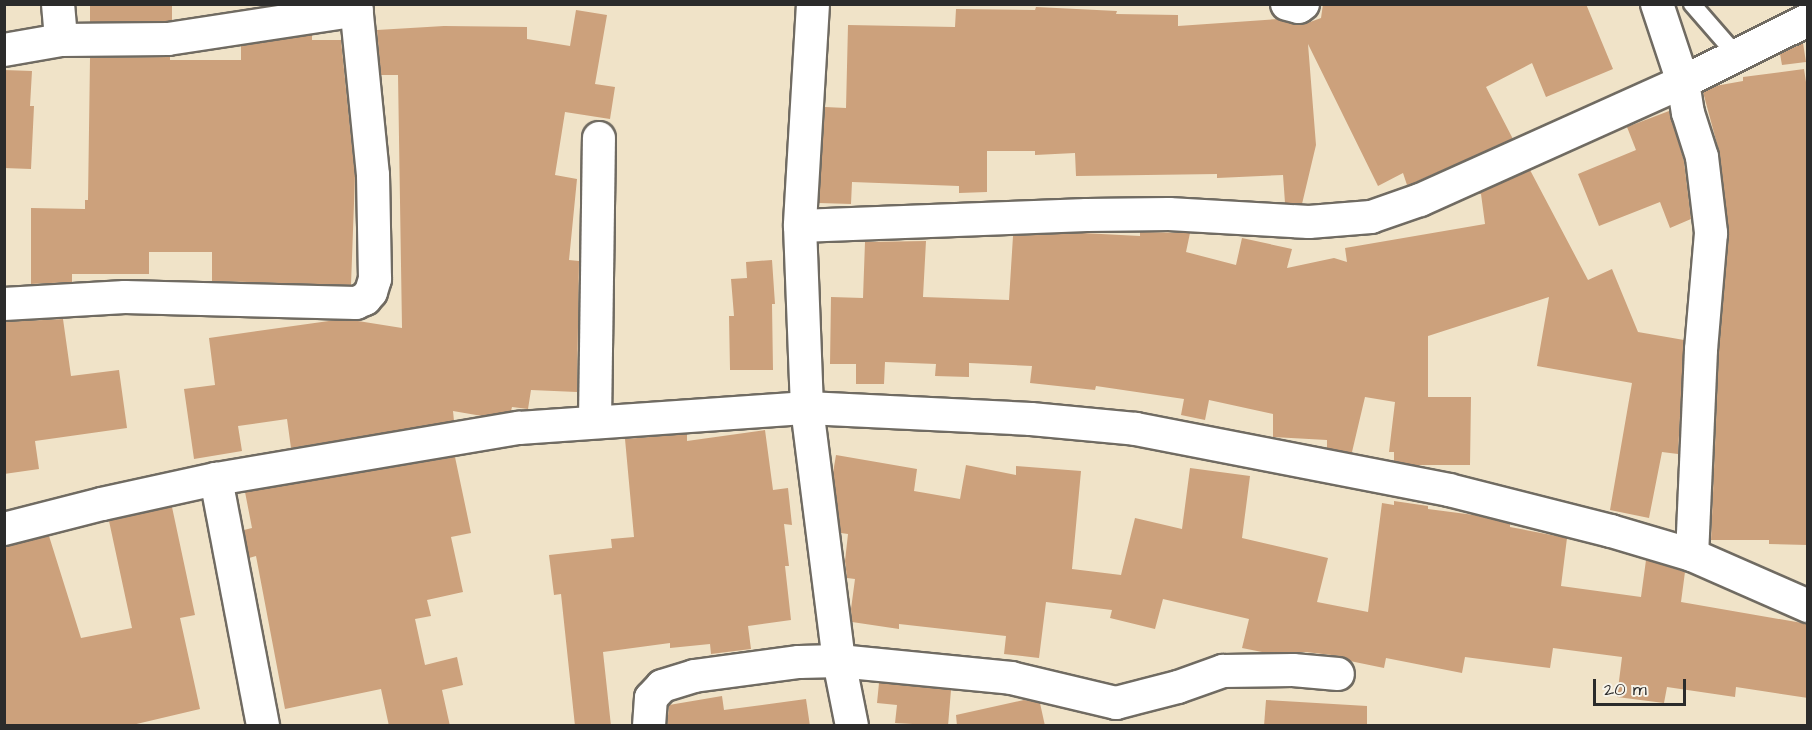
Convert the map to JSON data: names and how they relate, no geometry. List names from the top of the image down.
{
  "scale_bar": "20 m"
}
